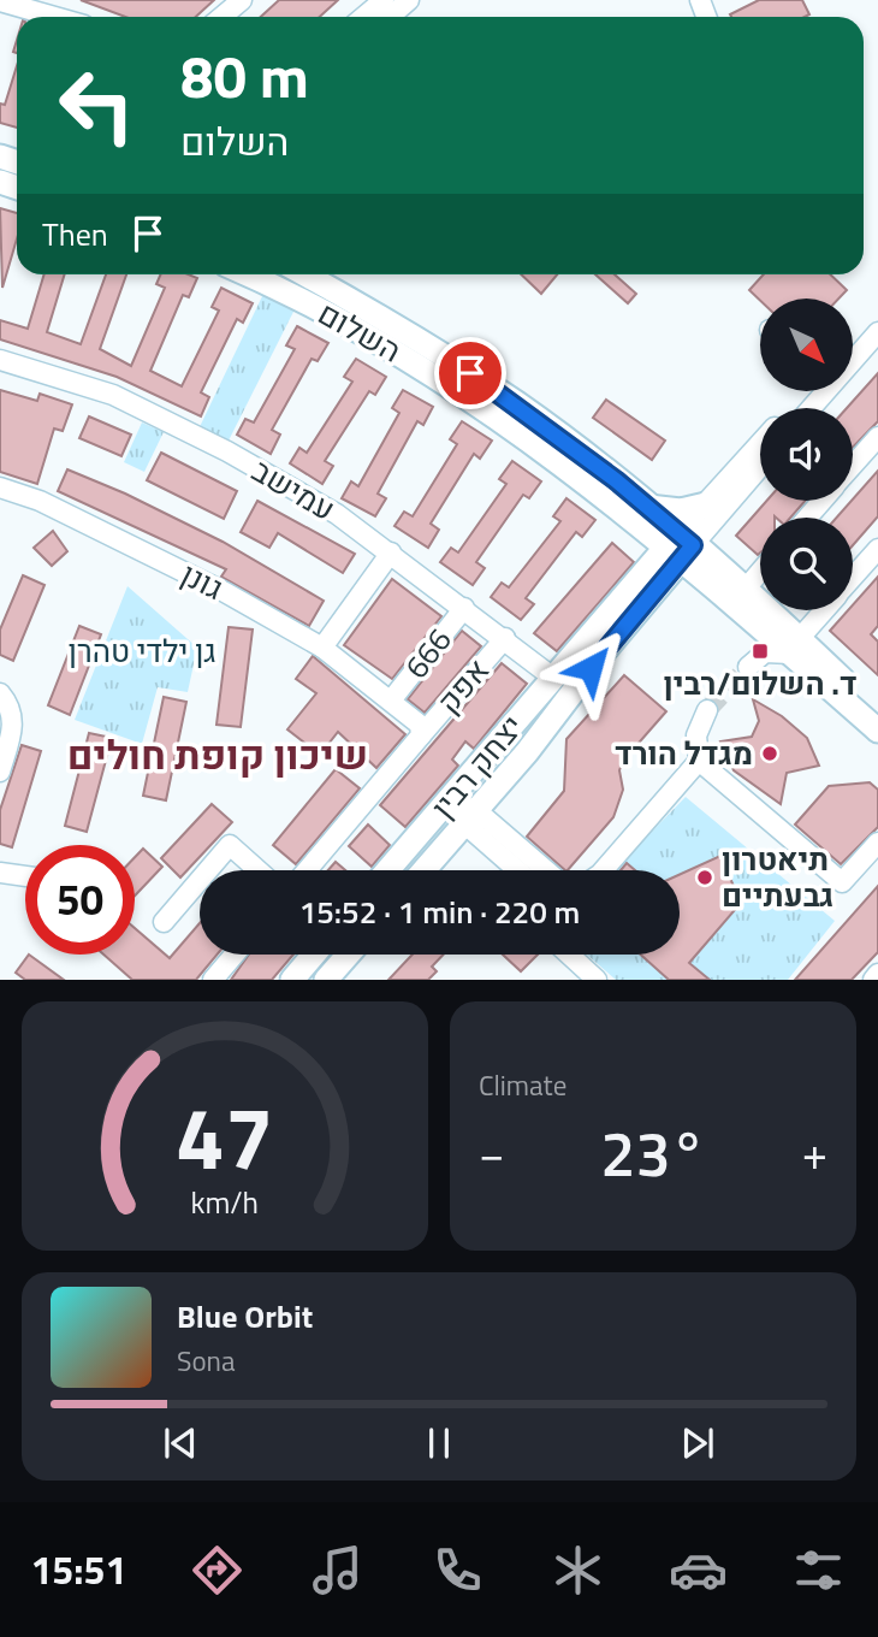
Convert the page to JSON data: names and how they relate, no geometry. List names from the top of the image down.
{
  "streets": {
    "main road": ["השלום", "יצחק רבין"],
    "street": [
      "עמישב",
      "גונן",
      "666",
      "אפק"
    ]
  },
  "crossings": [
    ["השלום", "יצחק רבין"],
    ["עמישב", "666"],
    ["עמישב", "אפק"],
    ["עמישב", "יצחק רבין"],
    ["גונן", "666"],
    ["גונן", "אפק"],
    ["666", "אפק"]
  ],
  "districts": ["שיכון קופת חולים"],
  "parks": ["גן ילדי טהרן"],
  "places": {
    "transit": ["ד. השלום/רבין"],
    "other": ["מגדל הורד", "תיאטרון גבעתיים"]
  },
  "north": "bottom right",
  "page": {
    "turn": ["80 m", "השלום"],
    "then": "Then",
    "limit": "50",
    "trip": "15:52 · 1 min · 220 m",
    "tile": "Climate",
    "heat": ["−", "23°", "+"],
    "song": ["Blue Orbit", "Sona"],
    "tabs": "15:51",
    "gauge": ["47", "km/h"]
  }
}
